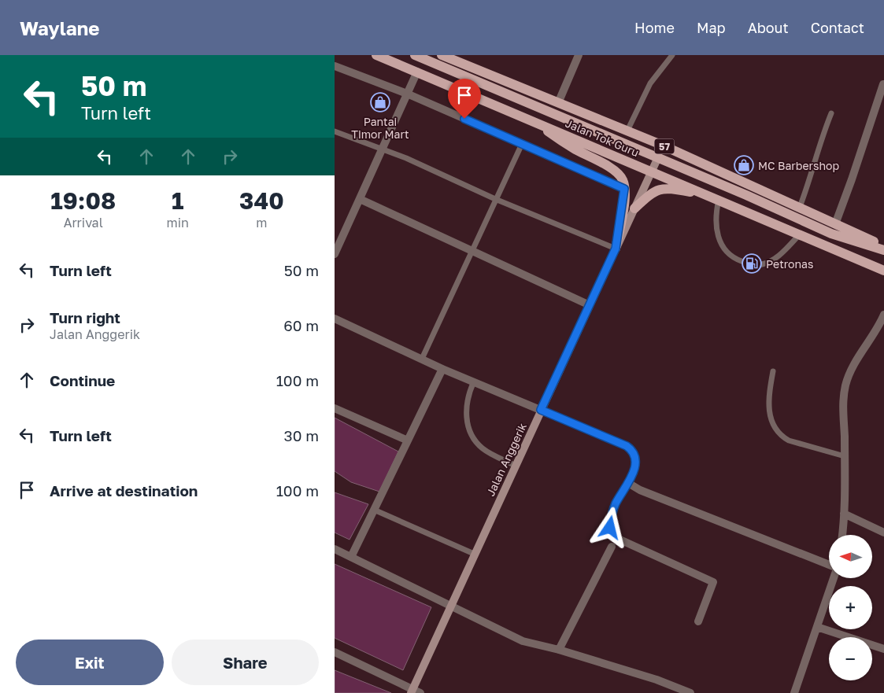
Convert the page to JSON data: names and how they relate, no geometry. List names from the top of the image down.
{
  "streets": {
    "main road": ["Jalan Tok Guru", "57", "Jalan Anggerik"]
  },
  "crossings": [
    ["Jalan Tok Guru", "Jalan Anggerik"]
  ],
  "places": {
    "shop": ["Pantai Timor Mart", "MC Barbershop"],
    "fuel station": ["Petronas"]
  },
  "north": "left",
  "page": {
    "header": "Waylane",
    "nav": [
      "Home",
      "Map",
      "About",
      "Contact"
    ],
    "turn": ["50 m", "Turn left"],
    "eta": [
      "19:08",
      "Arrival",
      "1",
      "min",
      "340",
      "m"
    ],
    "list": [
      {
        "name": "Turn left",
        "value": "50 m"
      },
      {
        "name": "Turn right",
        "note": "Jalan Anggerik",
        "value": "60 m"
      },
      {
        "name": "Continue",
        "value": "100 m"
      },
      {
        "name": "Turn left",
        "value": "30 m"
      },
      {
        "name": "Arrive at destination",
        "value": "100 m"
      }
    ],
    "map_buttons": ["+", "−"],
    "buttons": ["Exit", "Share"]
  }
}
